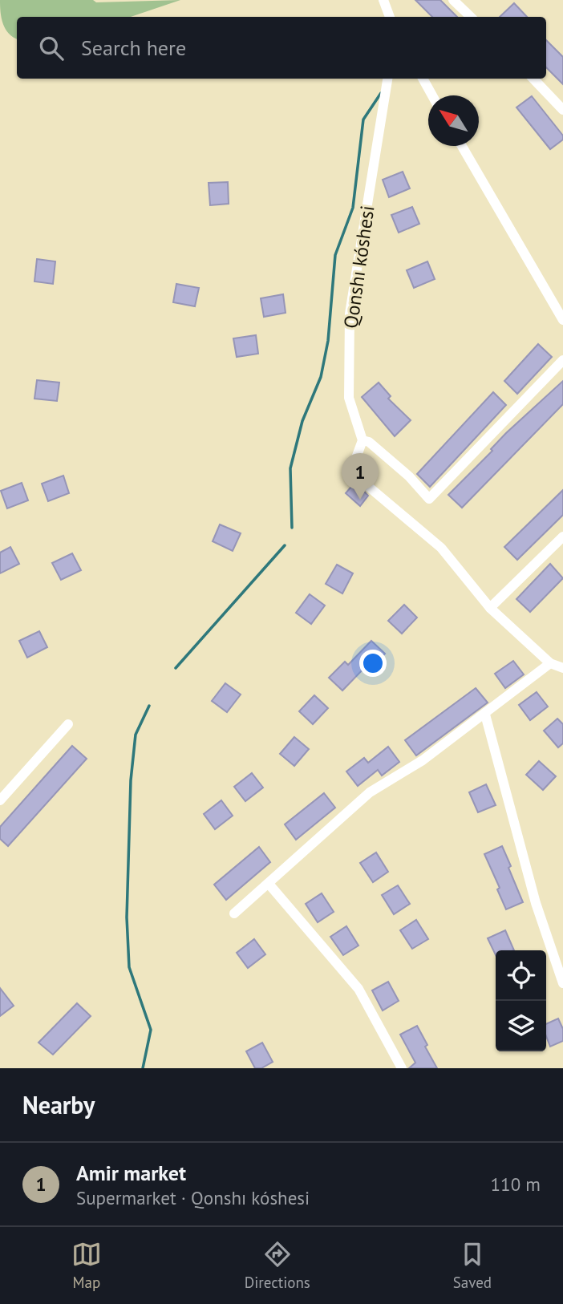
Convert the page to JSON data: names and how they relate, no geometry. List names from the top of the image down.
{
  "streets": {
    "street": ["Qonshı kóshesi"]
  },
  "north": "top left",
  "page": {
    "search": "Search here",
    "pins": "1",
    "heading": "Nearby",
    "list": [
      {
        "mark": "1",
        "name": "Amir market",
        "note": "Supermarket · Qonshı kóshesi",
        "value": "110 m"
      }
    ],
    "nav": ["Map", "Directions", "Saved"]
  }
}
